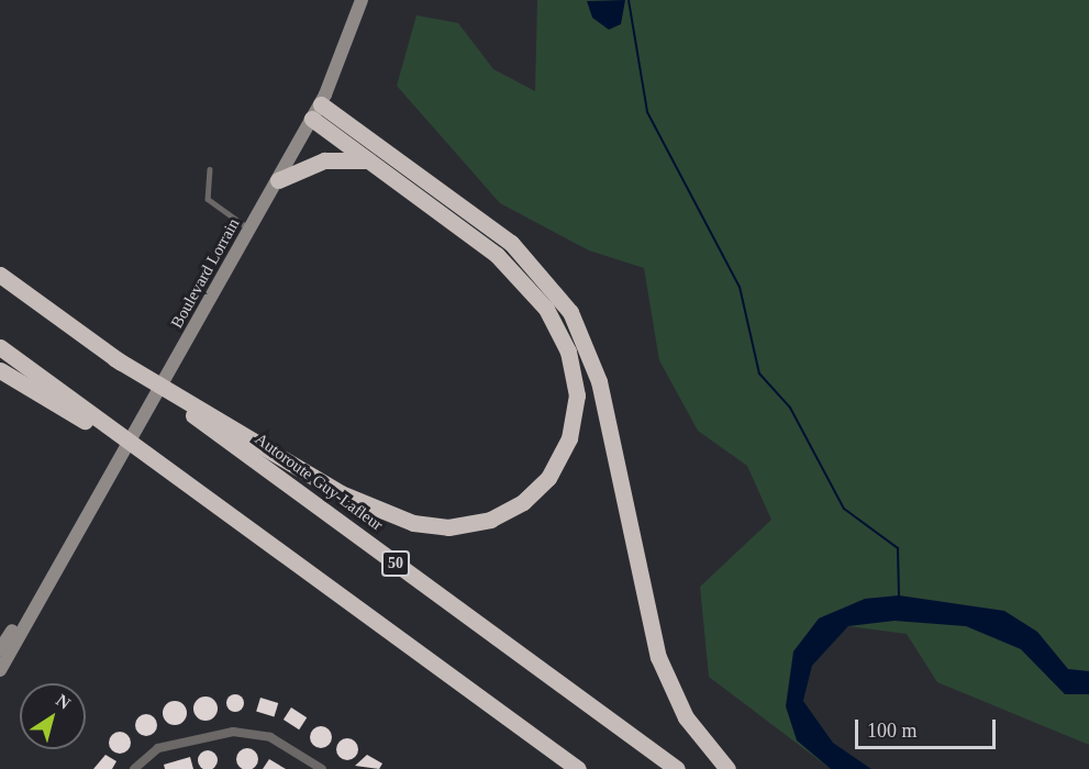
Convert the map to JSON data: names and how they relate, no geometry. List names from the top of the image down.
{
  "streets": {
    "highway": ["Autoroute Guy-Lafleur", "50"],
    "main road": ["Boulevard Lorrain"]
  },
  "scale_bar": "100 m",
  "north": "top right"
}
